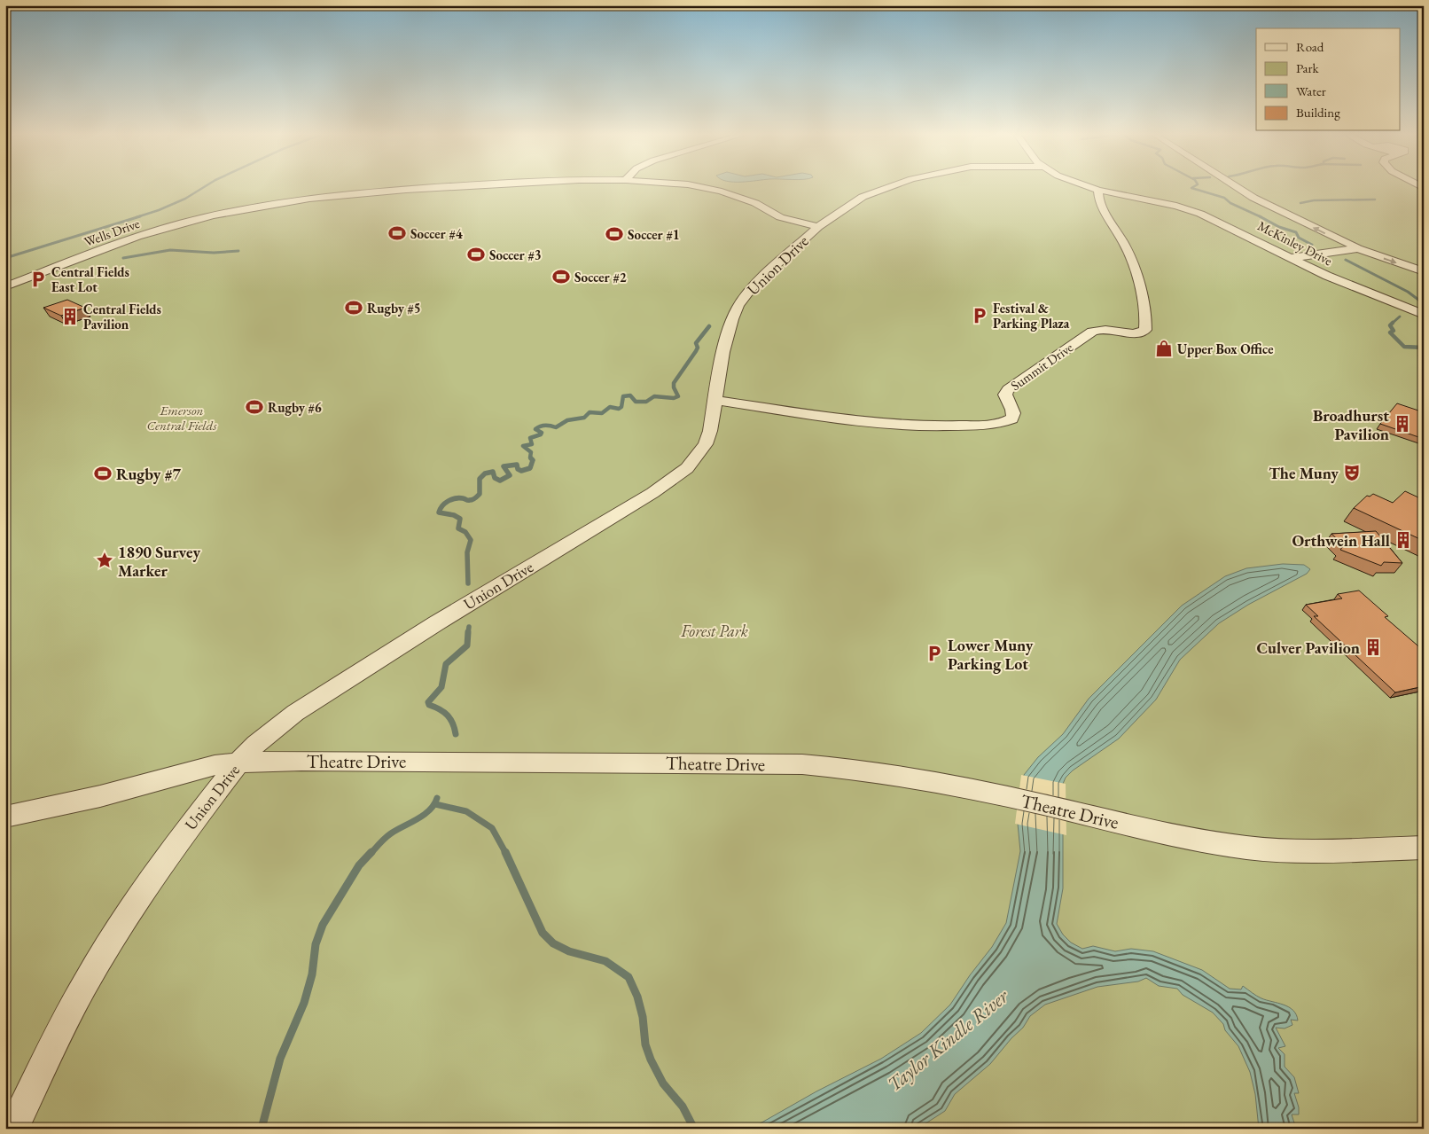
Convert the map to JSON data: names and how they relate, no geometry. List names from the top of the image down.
{
  "streets": {
    "street": [
      "Wells Drive",
      "McKinley Drive",
      "Union Drive",
      "Summit Drive",
      "Theatre Drive"
    ]
  },
  "crossings": [
    ["Wells Drive", "Union Drive"],
    ["McKinley Drive", "Summit Drive"],
    ["Union Drive", "Summit Drive"],
    ["Union Drive", "Theatre Drive"]
  ],
  "water": ["Taylor Kindle River"],
  "parks": ["Emerson Central Fields", "Forest Park"],
  "places": {
    "sports": [
      "Soccer #4",
      "Soccer #1",
      "Soccer #3",
      "Soccer #2",
      "Rugby #5",
      "Rugby #6",
      "Rugby #7"
    ],
    "parking": ["Central Fields East Lot", "Festival & Parking Plaza", "Lower Muny Parking Lot"],
    "building": [
      "Central Fields Pavilion",
      "Broadhurst Pavilion",
      "Orthwein Hall",
      "Culver Pavilion"
    ],
    "shop": ["Upper Box Office"],
    "theatre": ["The Muny"],
    "place": ["1890 Survey Marker"]
  },
  "legend": [
    "Road",
    "Park",
    "Water",
    "Building"
  ]
}
